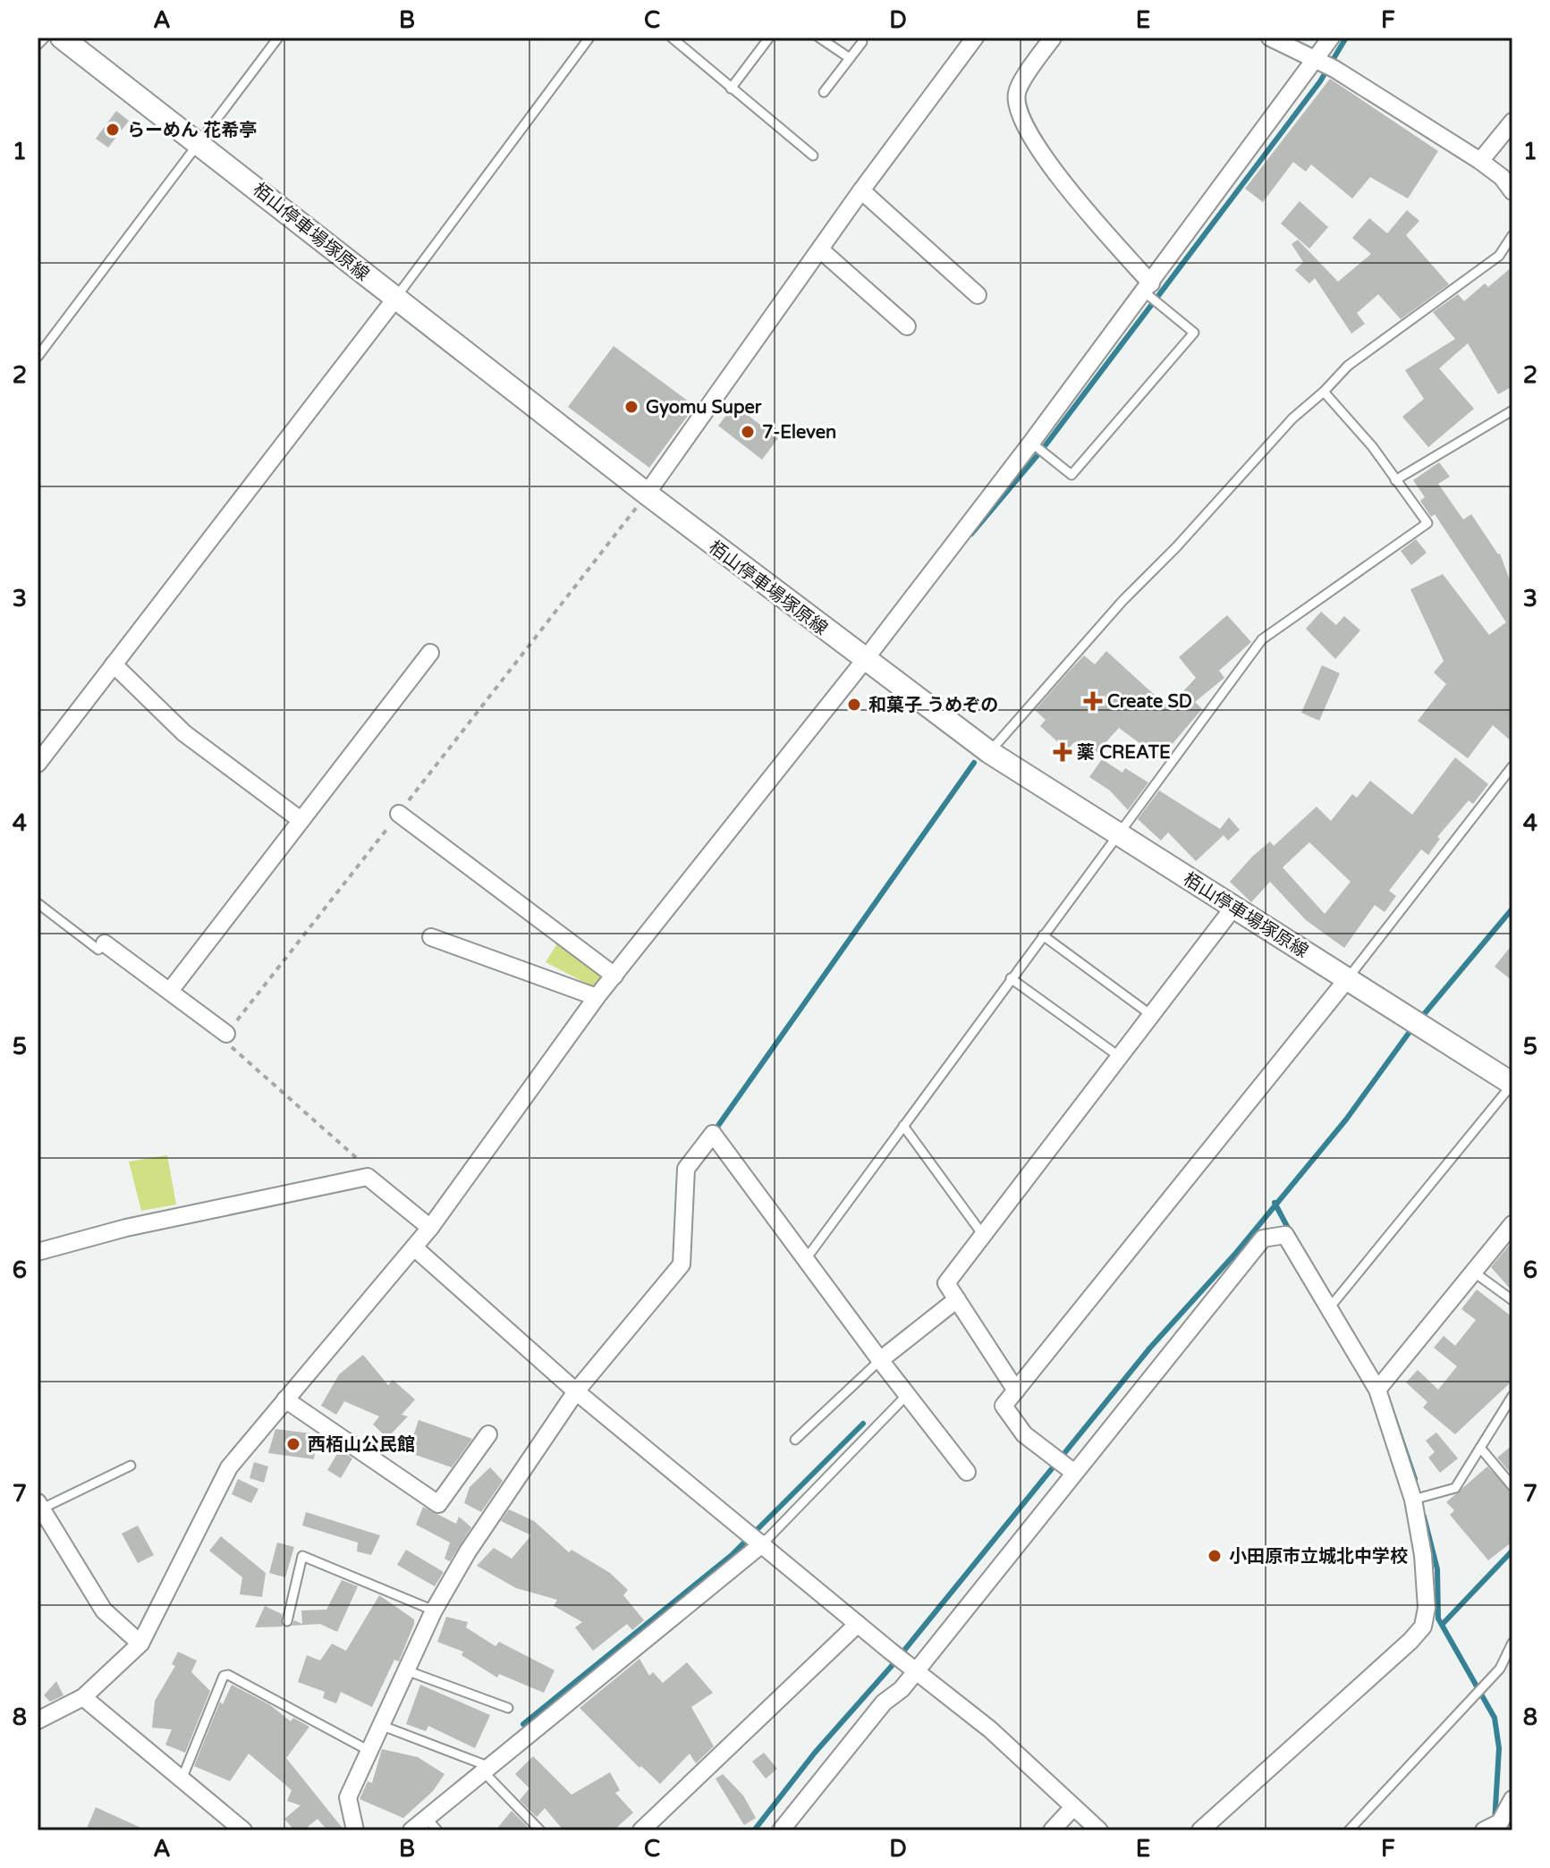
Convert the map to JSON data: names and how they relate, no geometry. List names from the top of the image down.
{
  "streets": {
    "main road": ["栢山停車場塚原線"]
  },
  "places": {
    "other": [
      "らーめん 花希亭",
      "Gyomu Super",
      "7-Eleven",
      "和菓子 うめぞの",
      "西栢山公民館",
      "小田原市立城北中学校"
    ],
    "health": ["Create SD", "薬 CREATE"]
  },
  "grid": {
    "columns": [
      "A",
      "B",
      "C",
      "D",
      "E",
      "F"
    ],
    "rows": [
      "1",
      "2",
      "3",
      "4",
      "5",
      "6",
      "7",
      "8"
    ]
  }
}
